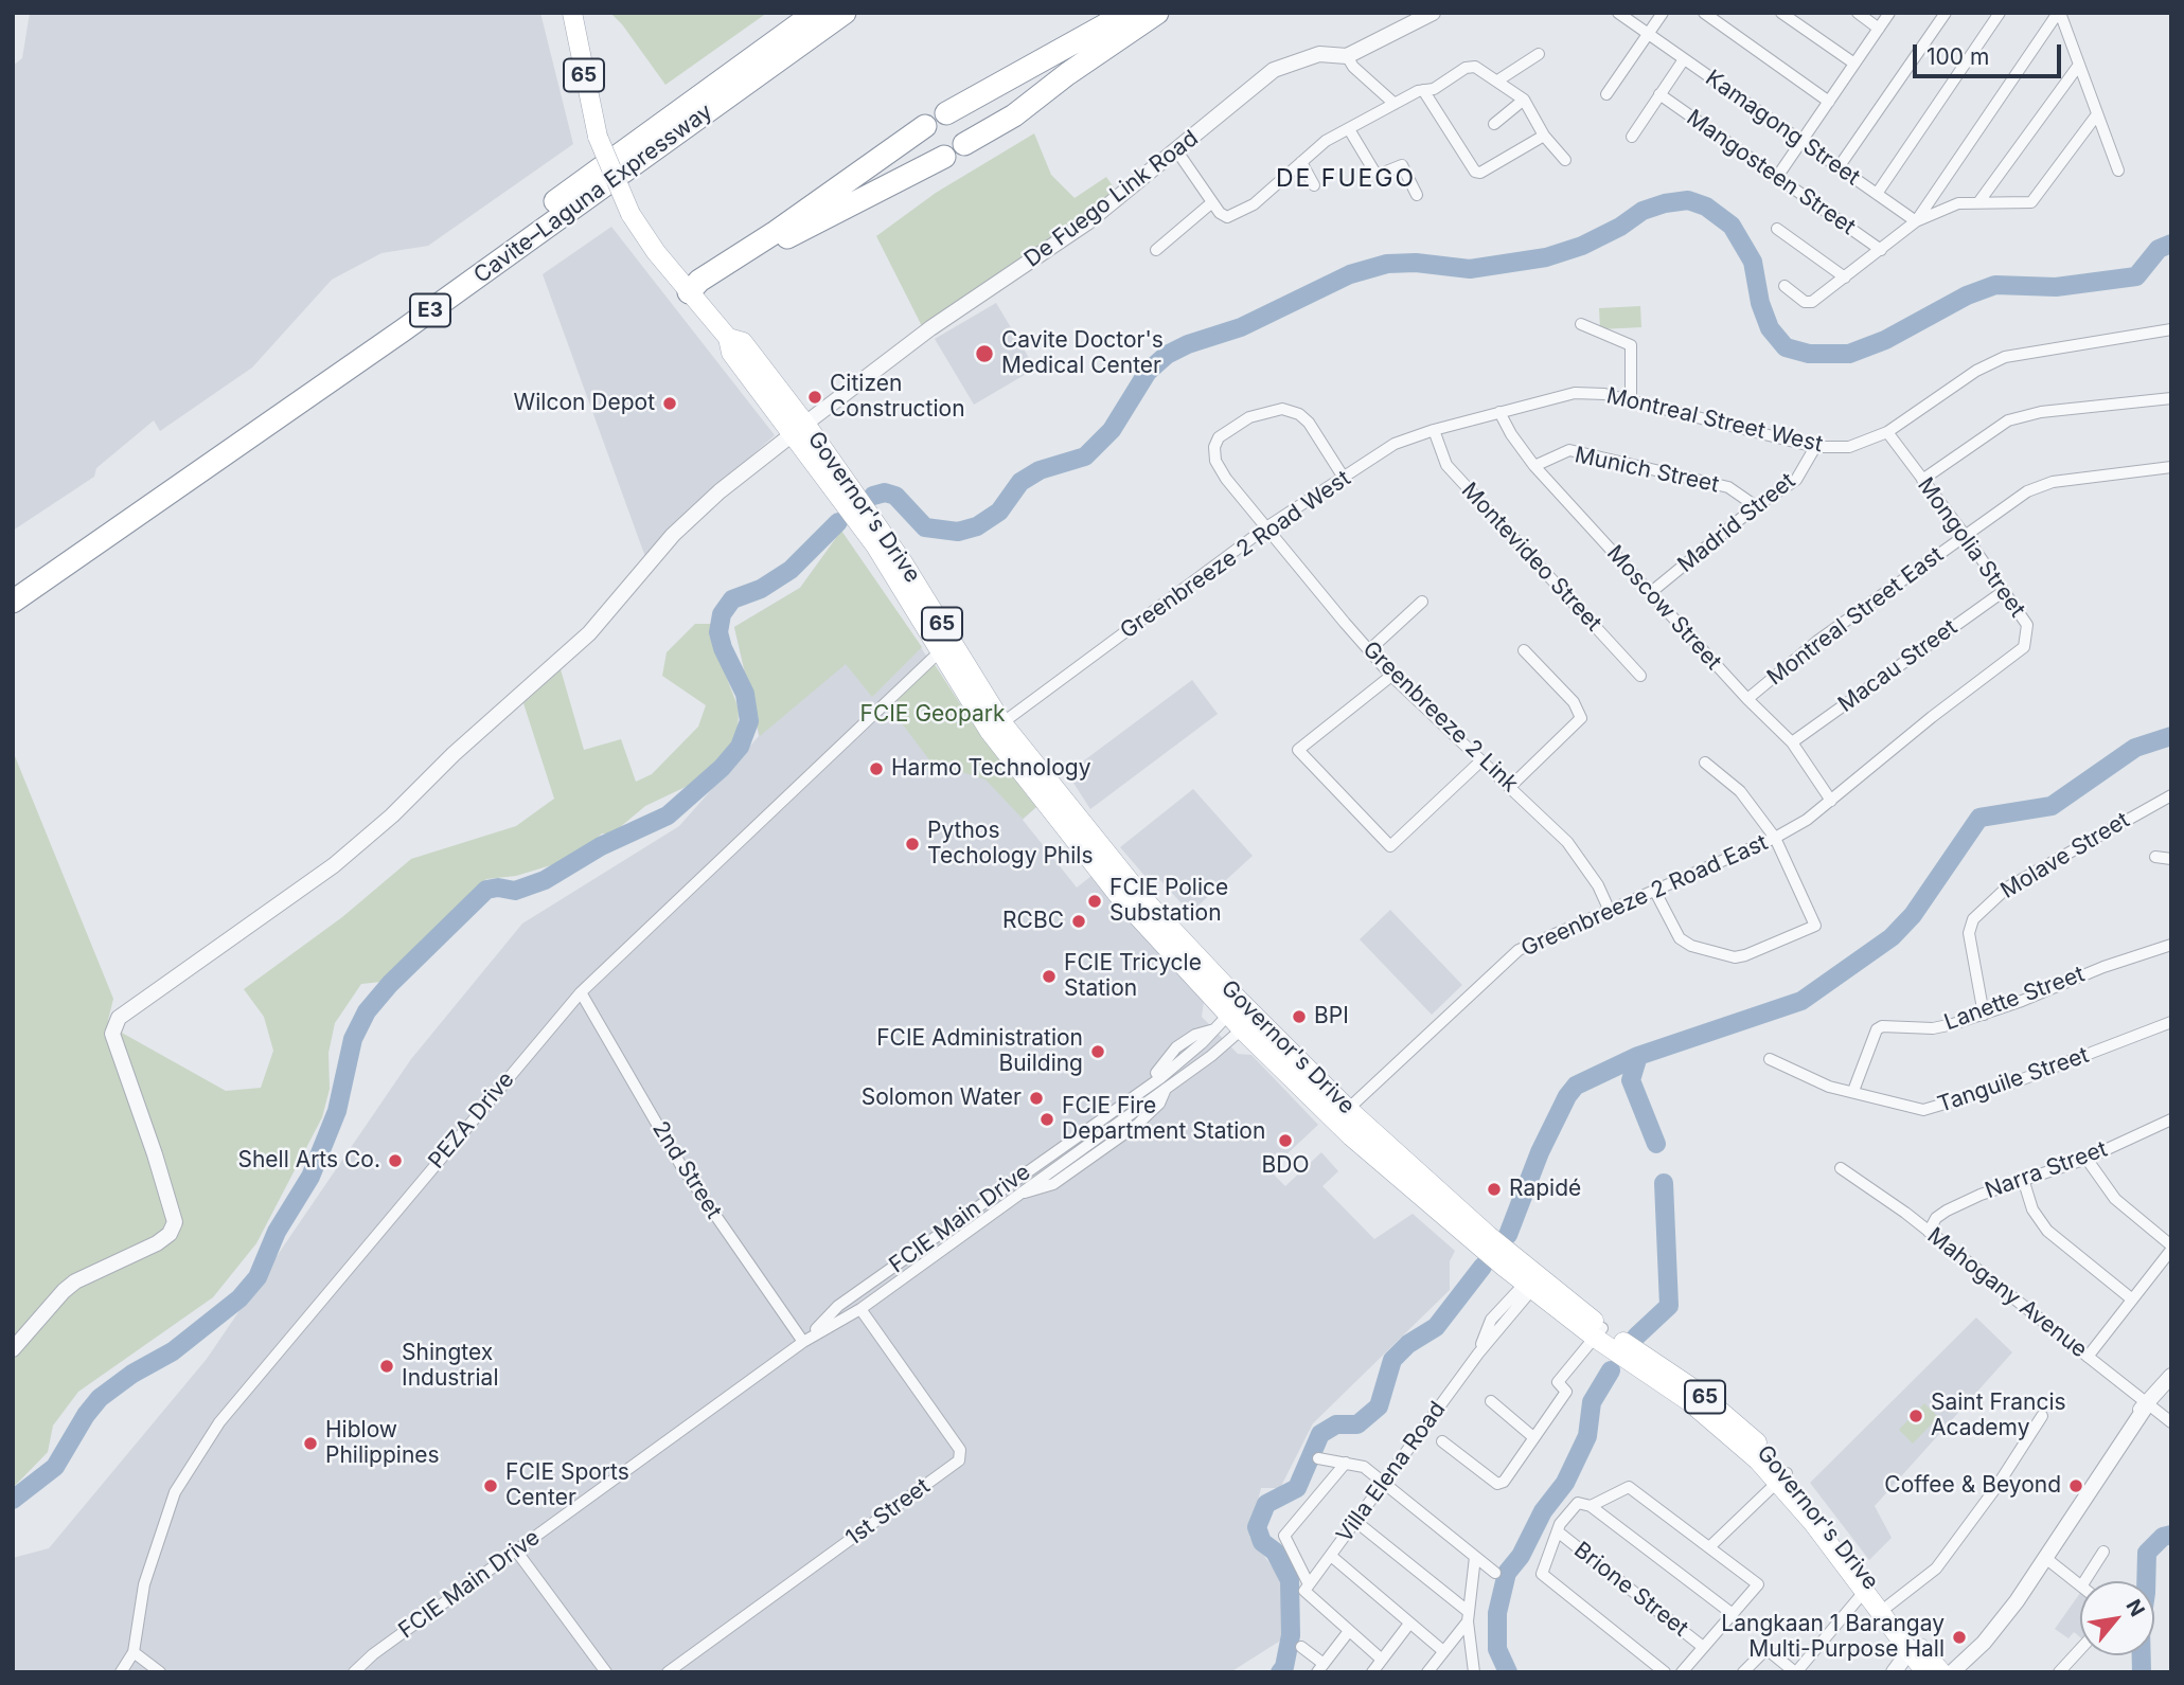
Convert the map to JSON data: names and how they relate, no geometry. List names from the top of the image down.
{
  "streets": {
    "highway": ["Cavite–Laguna Expressway", "E3"],
    "main road": ["65", "Governor's Drive"],
    "street": [
      "Kamagong Street",
      "Mangosteen Street",
      "De Fuego Link Road",
      "Montreal Street West",
      "Munich Street",
      "Madrid Street",
      "Mongolia Street",
      "Greenbreeze 2 Road West",
      "Montevideo Street",
      "Moscow Street",
      "Montreal Street East",
      "Macau Street",
      "Greenbreeze 2 Link",
      "Molave Street",
      "Greenbreeze 2 Road East",
      "Lanette Street",
      "Tanguile Street",
      "PEZA Drive",
      "2nd Street",
      "Narra Street",
      "FCIE Main Drive",
      "Mahogany Avenue",
      "Villa Elena Road",
      "1st Street",
      "Brione Street"
    ]
  },
  "crossings": [
    ["De Fuego Link Road", "Governor's Drive"],
    ["Montreal Street West", "Madrid Street"],
    ["Montreal Street West", "Mongolia Street"],
    ["Montreal Street West", "Greenbreeze 2 Road West"],
    ["Montreal Street West", "Moscow Street"],
    ["Munich Street", "Madrid Street"],
    ["Munich Street", "Moscow Street"],
    ["Governor's Drive", "Greenbreeze 2 Road West"],
    ["Governor's Drive", "Greenbreeze 2 Road East"],
    ["Governor's Drive", "PEZA Drive"],
    ["Governor's Drive", "FCIE Main Drive"],
    ["Governor's Drive", "Villa Elena Road"],
    ["Madrid Street", "Moscow Street"],
    ["Mongolia Street", "Moscow Street"],
    ["Mongolia Street", "Montreal Street East"],
    ["Mongolia Street", "Macau Street"],
    ["Mongolia Street", "Greenbreeze 2 Road East"],
    ["Greenbreeze 2 Road West", "Montevideo Street"],
    ["Greenbreeze 2 Road West", "Moscow Street"],
    ["Greenbreeze 2 Road West", "Greenbreeze 2 Link"],
    ["Moscow Street", "Montreal Street East"],
    ["Moscow Street", "Macau Street"],
    ["Moscow Street", "Greenbreeze 2 Road East"],
    ["Greenbreeze 2 Link", "Greenbreeze 2 Road East"],
    ["Molave Street", "Lanette Street"],
    ["Lanette Street", "Tanguile Street"],
    ["PEZA Drive", "2nd Street"],
    ["2nd Street", "FCIE Main Drive"],
    ["Narra Street", "Mahogany Avenue"],
    ["FCIE Main Drive", "1st Street"]
  ],
  "districts": ["DE FUEGO"],
  "parks": ["FCIE Geopark"],
  "places": [
    "Cavite Doctor's Medical Center",
    "Citizen Construction",
    "Wilcon Depot",
    "Harmo Technology",
    "Pythos Techology Phils",
    "FCIE Police Substation",
    "RCBC",
    "FCIE Tricycle Station",
    "BPI",
    "FCIE Administration Building",
    "Solomon Water",
    "FCIE Fire Department Station",
    "BDO",
    "Shell Arts Co.",
    "Rapidé",
    "Shingtex Industrial",
    "Saint Francis Academy",
    "Hiblow Philippines",
    "FCIE Sports Center",
    "Coffee & Beyond",
    "Langkaan 1 Barangay Multi-Purpose Hall"
  ],
  "scale_bar": "100 m",
  "north": "top right"
}
